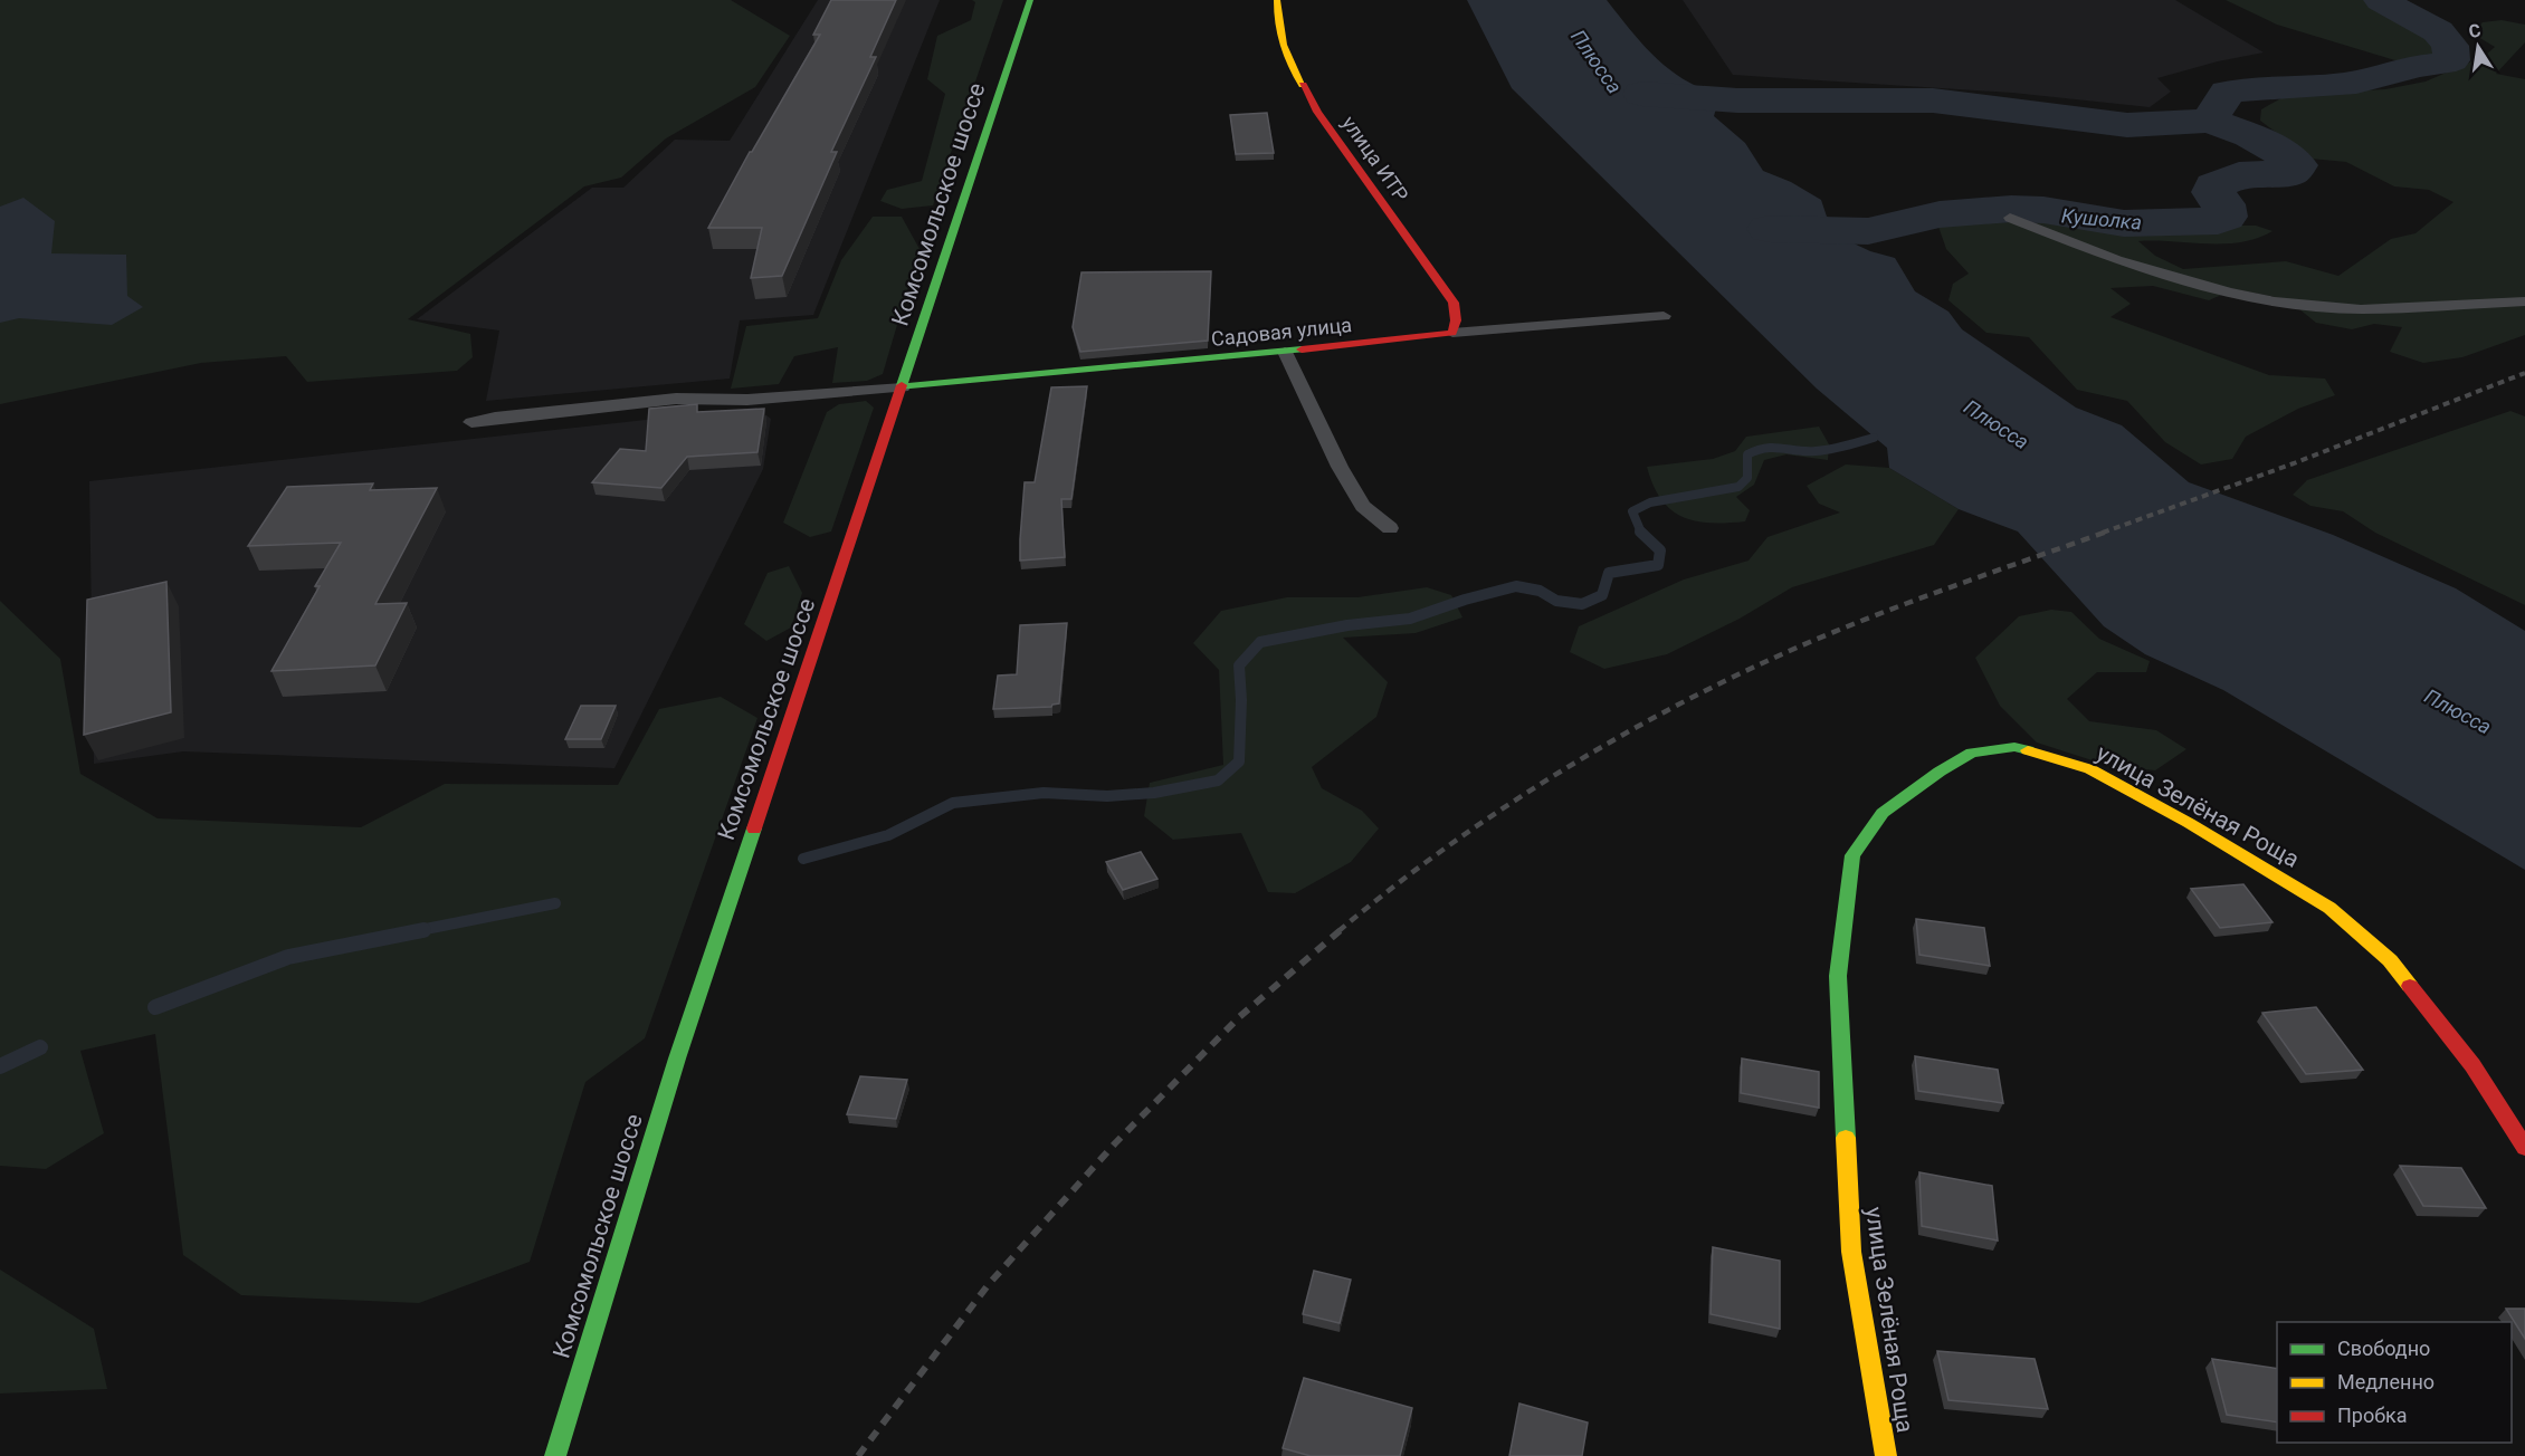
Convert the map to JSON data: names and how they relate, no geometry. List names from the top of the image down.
{
  "streets": {
    "street": [
      "улица ИТР",
      "Комсомольское шоссе",
      "Садовая улица",
      "улица Зелёная Роща"
    ]
  },
  "crossings": [
    ["улица ИТР", "Садовая улица"],
    ["Комсомольское шоссе", "Садовая улица"]
  ],
  "water": ["Плюсса", "Кушолка"],
  "legend": ["Свободно", "Медленно", "Пробка"],
  "north": "top"
}
